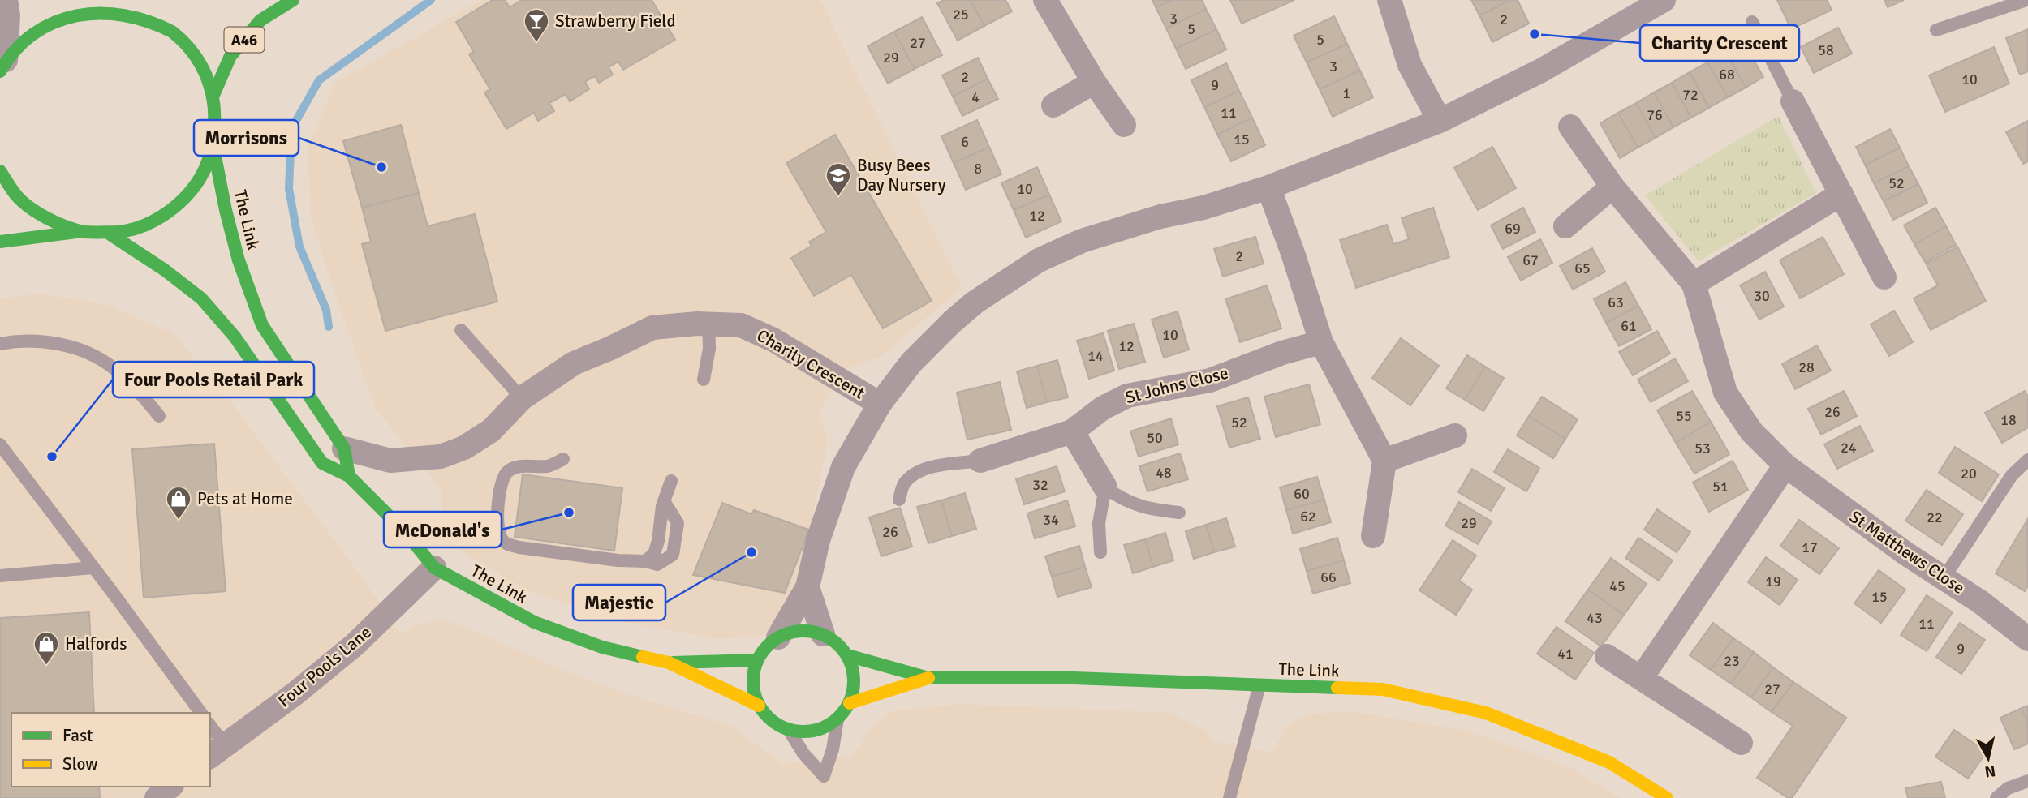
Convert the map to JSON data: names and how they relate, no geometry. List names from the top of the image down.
{
  "streets": {
    "main road": ["A46", "The Link"],
    "street": [
      "Charity Crescent",
      "St Johns Close",
      "St Matthews Close",
      "Four Pools Lane"
    ]
  },
  "crossings": [
    ["The Link", "Charity Crescent"],
    ["The Link", "Four Pools Lane"]
  ],
  "places": {
    "other": [
      "Charity Crescent",
      "Morrisons",
      "Four Pools Retail Park",
      "McDonald's",
      "Majestic"
    ],
    "bar": ["Strawberry Field"],
    "school or university": ["Busy Bees Day Nursery"],
    "shop": ["Pets at Home", "Halfords"]
  },
  "house_numbers": [
    "25",
    "3",
    "2",
    "5",
    "5",
    "27",
    "58",
    "29",
    "3",
    "68",
    "2",
    "10",
    "9",
    "1",
    "72",
    "4",
    "11",
    "76",
    "15",
    "6",
    "8",
    "52",
    "10",
    "12",
    "69",
    "2",
    "67",
    "65",
    "30",
    "63",
    "61",
    "10",
    "12",
    "14",
    "28",
    "26",
    "55",
    "18",
    "52",
    "50",
    "24",
    "53",
    "48",
    "20",
    "32",
    "51",
    "60",
    "62",
    "22",
    "34",
    "29",
    "26",
    "17",
    "66",
    "19",
    "45",
    "15",
    "43",
    "11",
    "9",
    "41",
    "23",
    "27"
  ],
  "legend": ["Fast", "Slow"],
  "north": "bottom"
}
